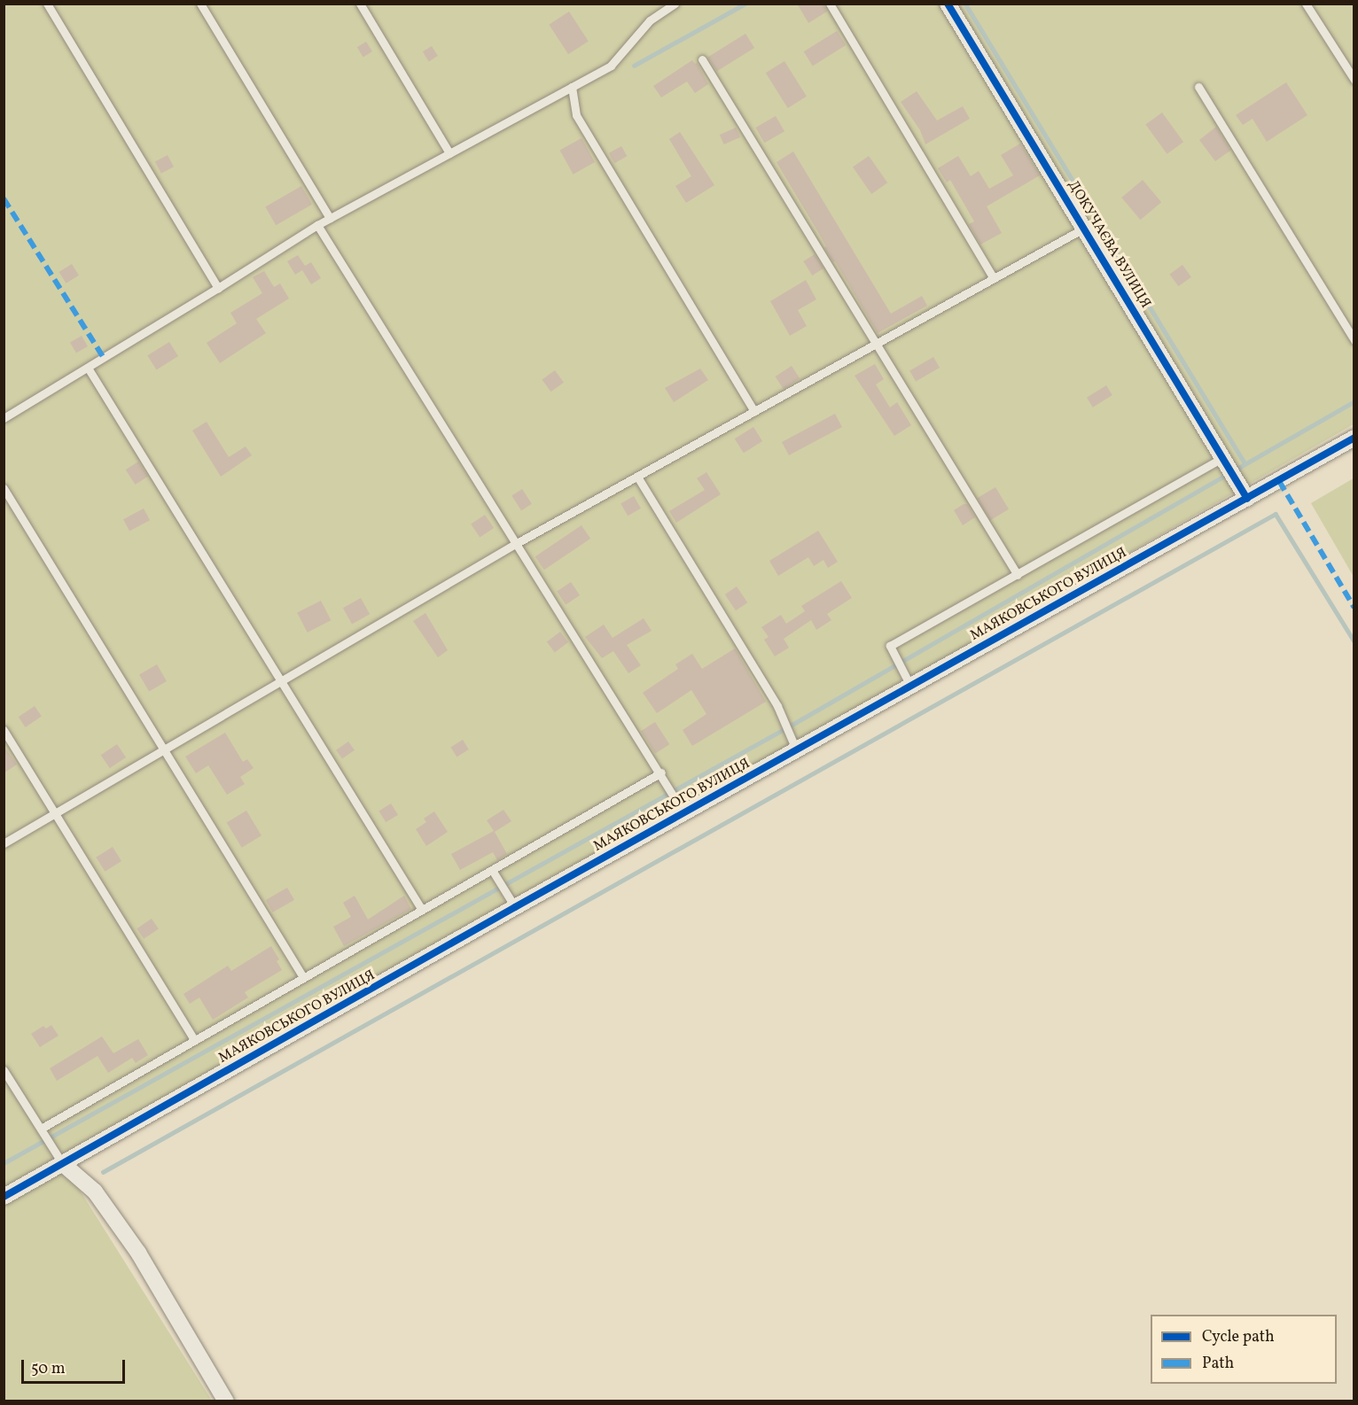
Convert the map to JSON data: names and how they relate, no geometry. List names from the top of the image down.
{
  "streets": {
    "street": ["ДОКУЧАЄВА ВУЛИЦЯ", "МАЯКОВСЬКОГО ВУЛИЦЯ"]
  },
  "crossings": [
    ["ДОКУЧАЄВА ВУЛИЦЯ", "МАЯКОВСЬКОГО ВУЛИЦЯ"]
  ],
  "legend": ["Cycle path", "Path"],
  "scale_bar": "50 m"
}
